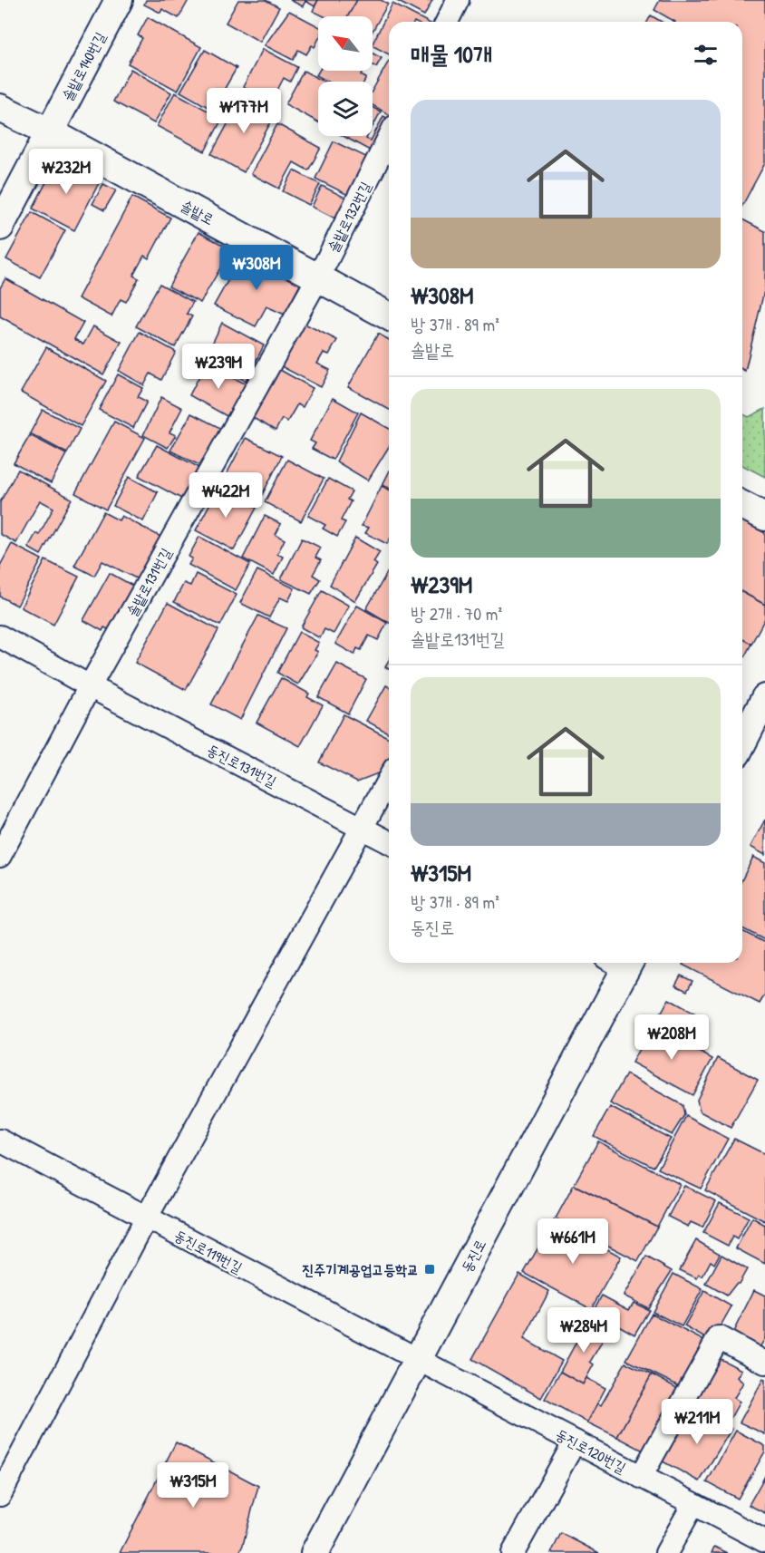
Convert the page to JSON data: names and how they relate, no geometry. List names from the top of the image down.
{
  "streets": {
    "street": [
      "솔밭로140번길",
      "솔밭로",
      "솔밭로132번길",
      "솔밭로131번길",
      "동진로131번길",
      "동진로119번길",
      "동진로",
      "동진로120번길"
    ]
  },
  "crossings": [
    ["솔밭로140번길", "솔밭로"],
    ["솔밭로", "솔밭로132번길"],
    ["솔밭로", "솔밭로131번길"],
    ["솔밭로132번길", "솔밭로131번길"],
    ["솔밭로131번길", "동진로131번길"],
    ["동진로119번길", "동진로"],
    ["동진로119번길", "동진로120번길"],
    ["동진로", "동진로120번길"]
  ],
  "places": {
    "transit": ["진주기계공업고등학교"]
  },
  "north": "top left",
  "page": {
    "heading": "매물 10개",
    "list": [
      {
        "name": "₩308M",
        "note": "방 3개 · 89 m² · 솔밭로"
      },
      {
        "name": "₩239M",
        "note": "방 2개 · 70 m² · 솔밭로131번길"
      },
      {
        "name": "₩315M",
        "note": "방 3개 · 89 m² · 동진로"
      }
    ],
    "price": [
      "₩177M",
      "₩232M",
      "₩308M",
      "₩239M",
      "₩422M",
      "₩208M",
      "₩661M",
      "₩284M",
      "₩211M",
      "₩315M"
    ]
  }
}
